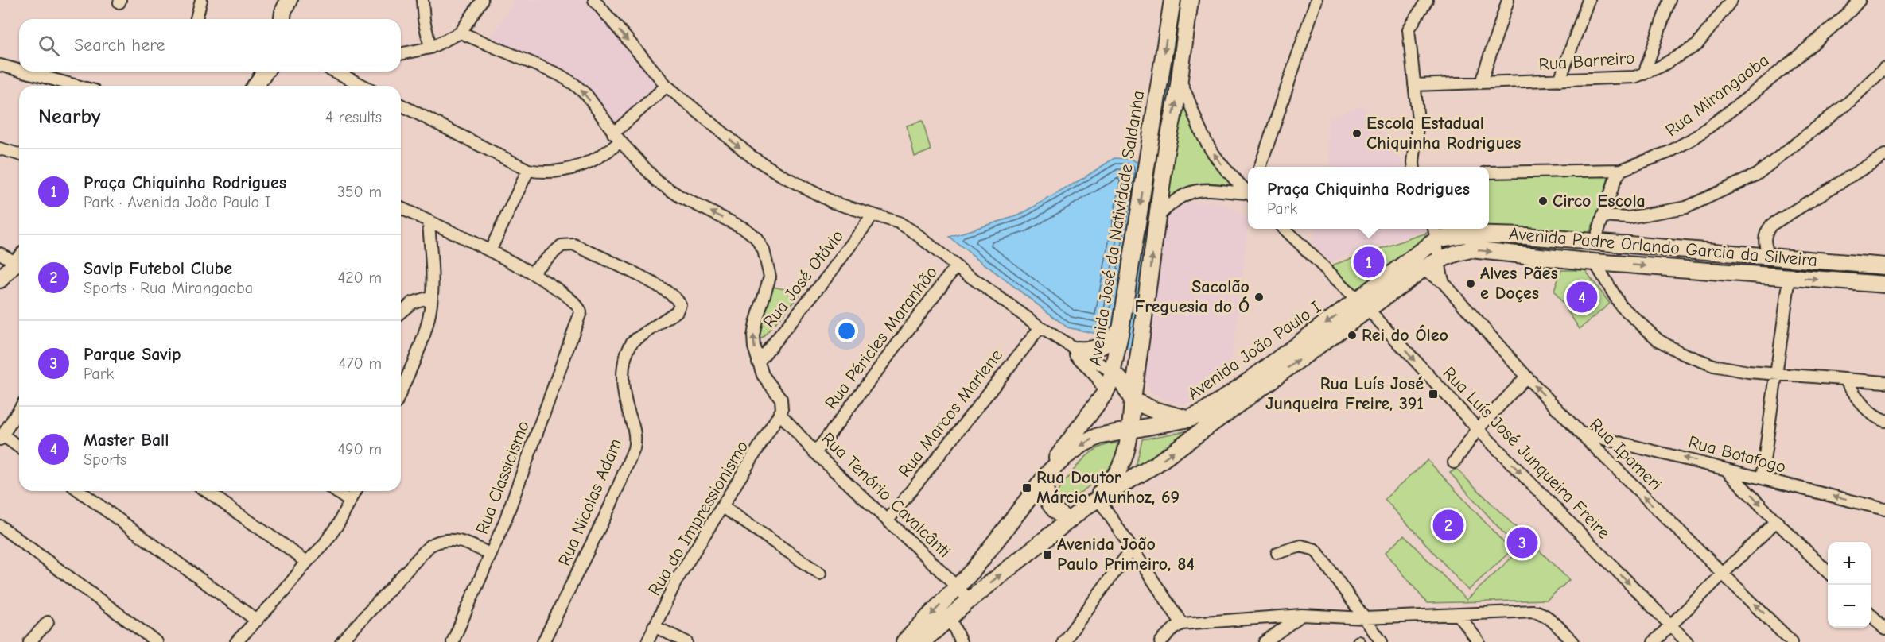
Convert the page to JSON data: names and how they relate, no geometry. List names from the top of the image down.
{
  "streets": {
    "main road": ["Avenida José da Natividade Saldanha", "Avenida Padre Orlando Garcia da Silveira", "Avenida João Paulo I"],
    "street": [
      "Rua Barreiro",
      "Rua Mirangaoba",
      "Rua José Otávio",
      "Rua Péricles Maranhão",
      "Rua Marcos Marlene",
      "Rua Luís José Junqueira Freire",
      "Rua Ipameri",
      "Rua Botafogo",
      "Rua Classicismo",
      "Rua Tenório Cavalcânti",
      "Rua Nicolas Adam",
      "Rua do Impressionismo"
    ]
  },
  "crossings": [
    ["Avenida José da Natividade Saldanha", "Avenida João Paulo I"],
    ["Avenida Padre Orlando Garcia da Silveira", "Avenida João Paulo I"],
    ["Rua Péricles Maranhão", "Rua Tenório Cavalcânti"],
    ["Avenida João Paulo I", "Rua Luís José Junqueira Freire"],
    ["Avenida João Paulo I", "Rua Ipameri"],
    ["Avenida João Paulo I", "Rua Tenório Cavalcânti"],
    ["Rua Marcos Marlene", "Rua Tenório Cavalcânti"],
    ["Rua Ipameri", "Rua Botafogo"],
    ["Rua Classicismo", "Rua Nicolas Adam"],
    ["Rua Tenório Cavalcânti", "Rua do Impressionismo"]
  ],
  "one_way": ["Rua Luís José Junqueira Freire", "Rua Botafogo"],
  "places": {
    "other": [
      "Escola Estadual Chiquinha Rodrigues",
      "Circo Escola",
      "Alves Pães e Doçes",
      "Sacolão Freguesia do Ó",
      "Rei do Óleo"
    ],
    "transit": ["Rua Luís José Junqueira Freire, 391", "Rua Doutor Márcio Munhoz, 69", "Avenida João Paulo Primeiro, 84"]
  },
  "page": {
    "search": "Search here",
    "heading": ["Nearby", "4 results"],
    "list": [
      {
        "mark": "1",
        "name": "Praça Chiquinha Rodrigues",
        "note": "Park · Avenida João Paulo I",
        "value": "350 m"
      },
      {
        "mark": "2",
        "name": "Savip Futebol Clube",
        "note": "Sports · Rua Mirangaoba",
        "value": "420 m"
      },
      {
        "mark": "3",
        "name": "Parque Savip",
        "note": "Park",
        "value": "470 m"
      },
      {
        "mark": "4",
        "name": "Master Ball",
        "note": "Sports",
        "value": "490 m"
      }
    ],
    "popup": ["Praça Chiquinha Rodrigues", "Park"],
    "pins": [
      "1",
      "4",
      "2",
      "3"
    ],
    "map_buttons": ["+", "−"]
  }
}
